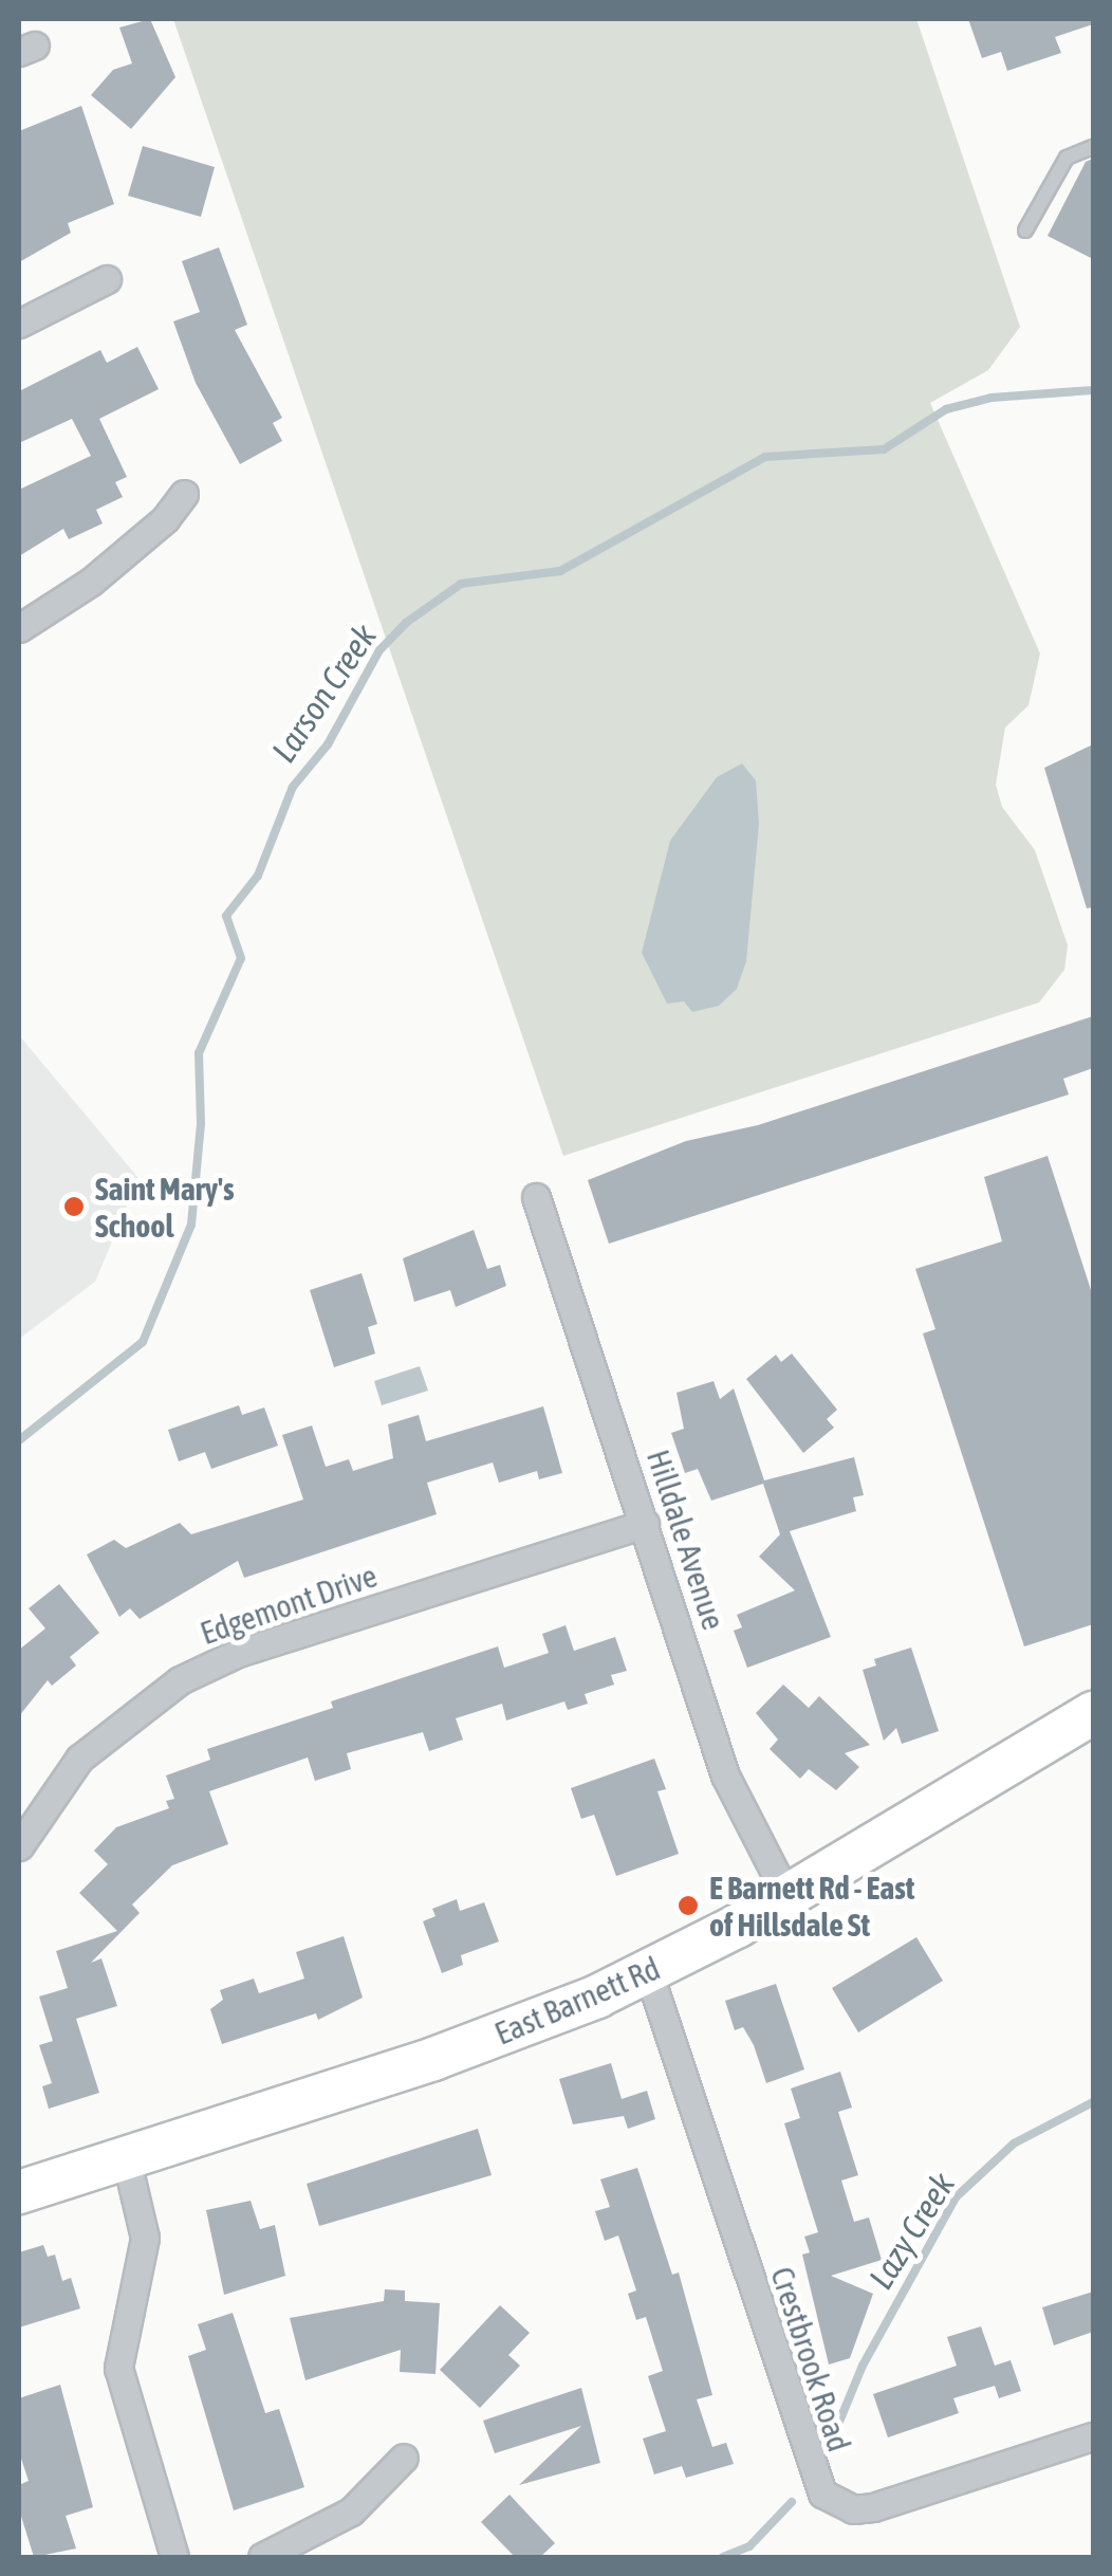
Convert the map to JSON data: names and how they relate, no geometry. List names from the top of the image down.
{
  "streets": {
    "main road": ["East Barnett Rd"],
    "street": ["Hilldale Avenue", "Edgemont Drive", "Crestbrook Road"]
  },
  "crossings": [
    ["Hilldale Avenue", "Edgemont Drive"],
    ["Hilldale Avenue", "East Barnett Rd"],
    ["East Barnett Rd", "Crestbrook Road"]
  ],
  "water": ["Larson Creek", "Lazy Creek"],
  "places": ["Saint Mary's School", "E Barnett Rd - East of Hillsdale St"]
}
